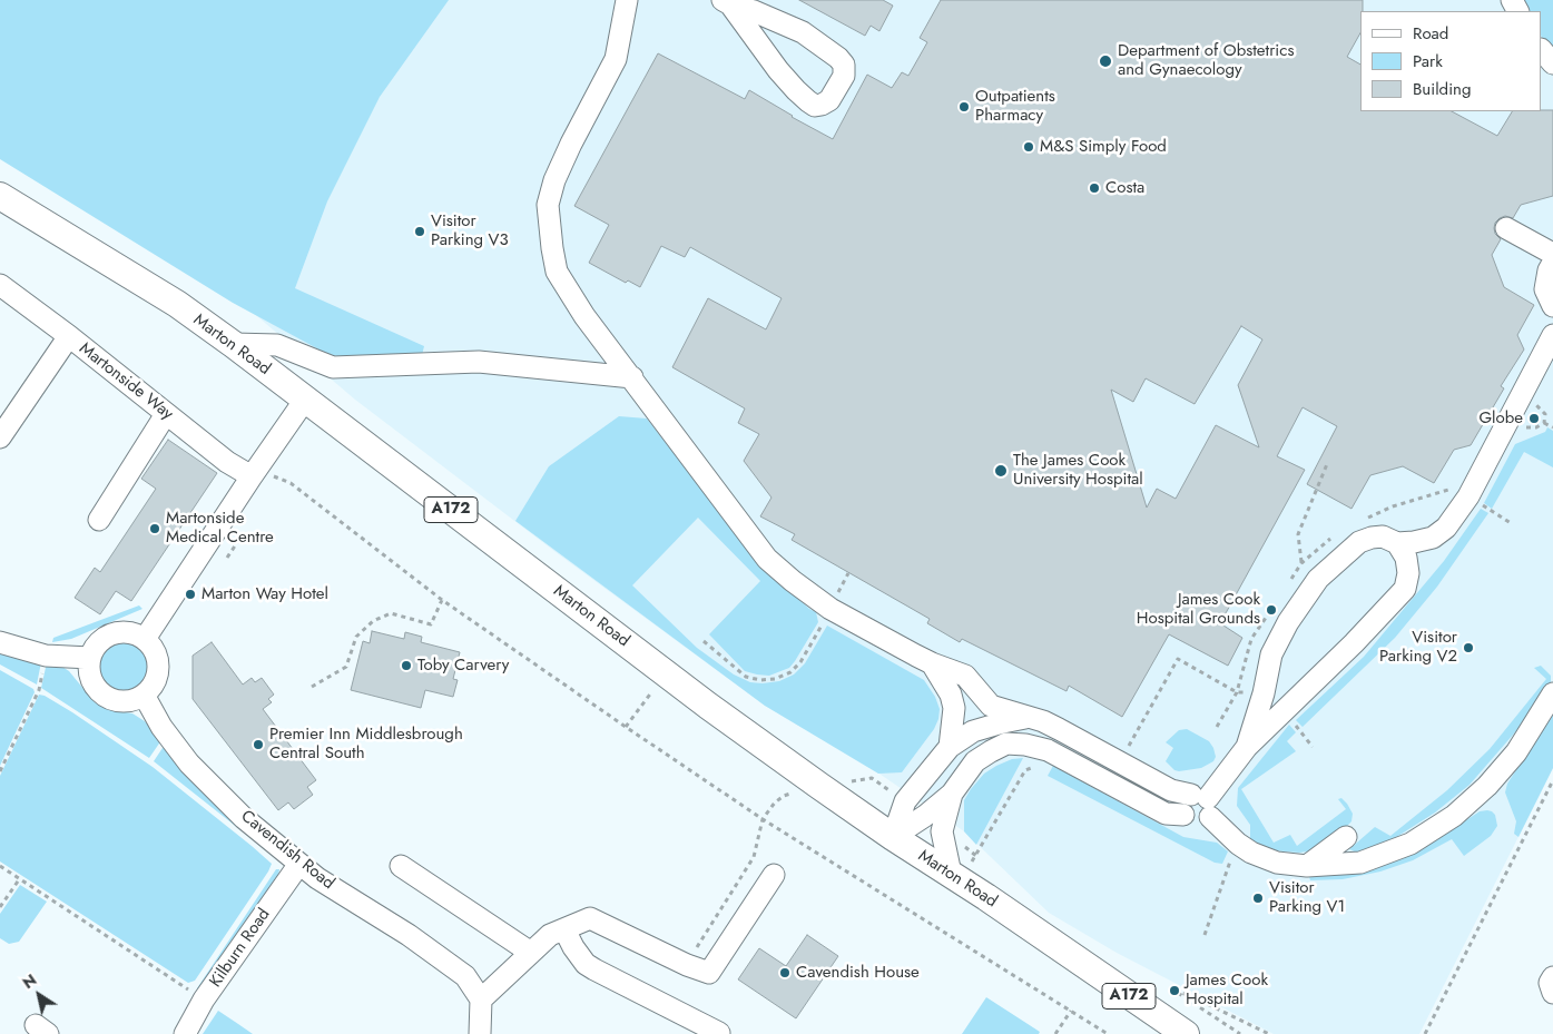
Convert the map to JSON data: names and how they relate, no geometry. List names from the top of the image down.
{
  "streets": {
    "main road": ["Marton Road", "A172"],
    "street": ["Martonside Way", "Cavendish Road", "Kilburn Road"]
  },
  "crossings": [
    ["Cavendish Road", "Kilburn Road"]
  ],
  "places": [
    "Department of Obstetrics and Gynaecology",
    "Outpatients Pharmacy",
    "M&S Simply Food",
    "Costa",
    "Visitor Parking V3",
    "Globe",
    "The James Cook University Hospital",
    "Martonside Medical Centre",
    "Marton Way Hotel",
    "James Cook Hospital Grounds",
    "Visitor Parking V2",
    "Toby Carvery",
    "Premier Inn Middlesbrough Central South",
    "Visitor Parking V1",
    "Cavendish House",
    "James Cook Hospital"
  ],
  "legend": ["Road", "Park", "Building"],
  "north": "top left"
}
